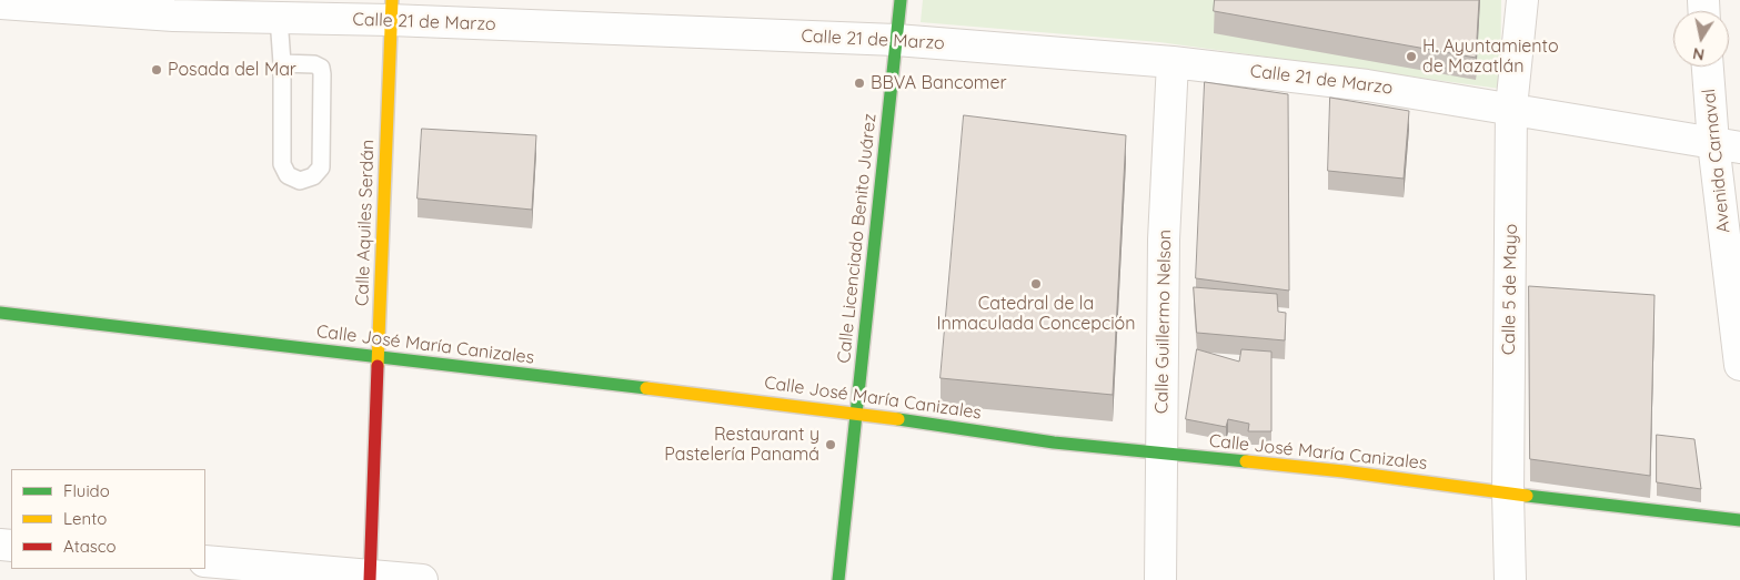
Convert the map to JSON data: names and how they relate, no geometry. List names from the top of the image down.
{
  "streets": {
    "street": [
      "Calle 21 de Marzo",
      "Avenida Carnaval",
      "Calle Aquiles Serdán",
      "Calle Licenciado Benito Juárez",
      "Calle 5 de Mayo",
      "Calle Guillermo Nelson",
      "Calle José María Canizales"
    ]
  },
  "crossings": [
    ["Calle 21 de Marzo", "Avenida Carnaval"],
    ["Calle 21 de Marzo", "Calle Aquiles Serdán"],
    ["Calle 21 de Marzo", "Calle Licenciado Benito Juárez"],
    ["Calle 21 de Marzo", "Calle 5 de Mayo"],
    ["Calle 21 de Marzo", "Calle Guillermo Nelson"],
    ["Calle Aquiles Serdán", "Calle José María Canizales"],
    ["Calle Licenciado Benito Juárez", "Calle José María Canizales"],
    ["Calle 5 de Mayo", "Calle José María Canizales"],
    ["Calle Guillermo Nelson", "Calle José María Canizales"]
  ],
  "places": [
    "H. Ayuntamiento de Mazatlán",
    "Posada del Mar",
    "BBVA Bancomer",
    "Catedral de la Inmaculada Concepción",
    "Restaurant y Pastelería Panamá"
  ],
  "legend": ["Fluido", "Lento", "Atasco"],
  "north": "bottom"
}
